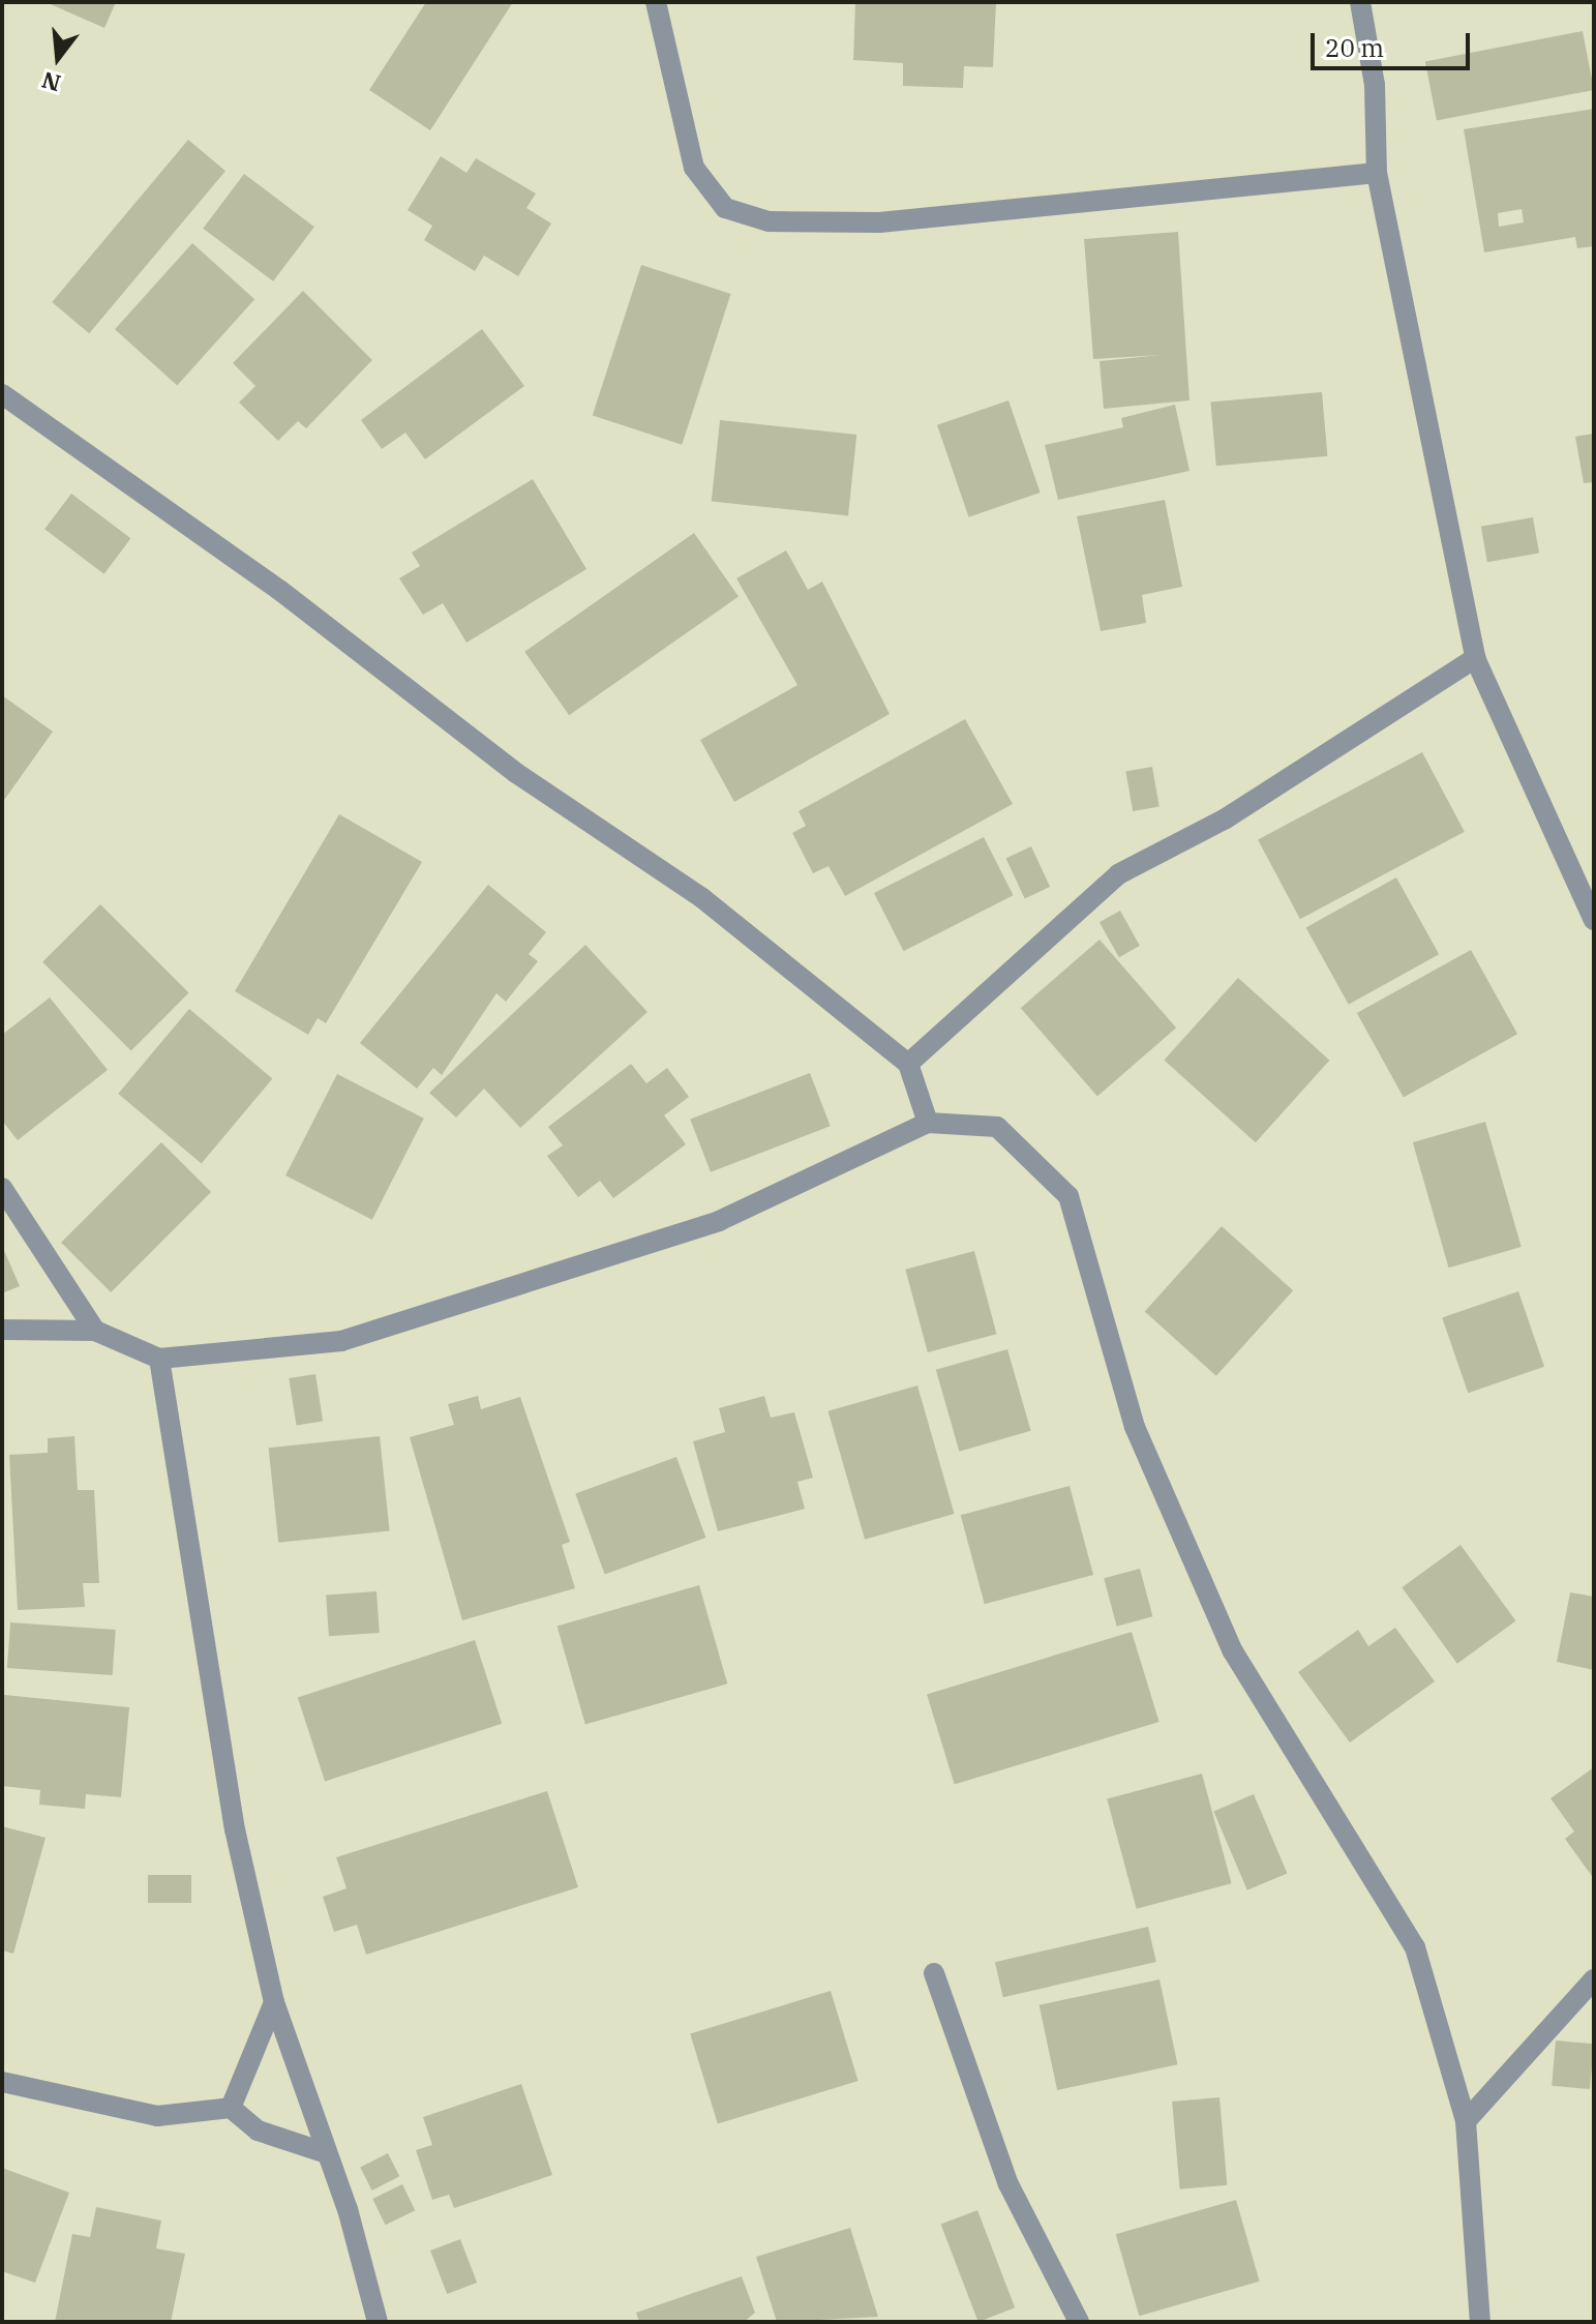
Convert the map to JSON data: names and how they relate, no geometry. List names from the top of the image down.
{
  "scale_bar": "20 m",
  "north": "bottom"
}
